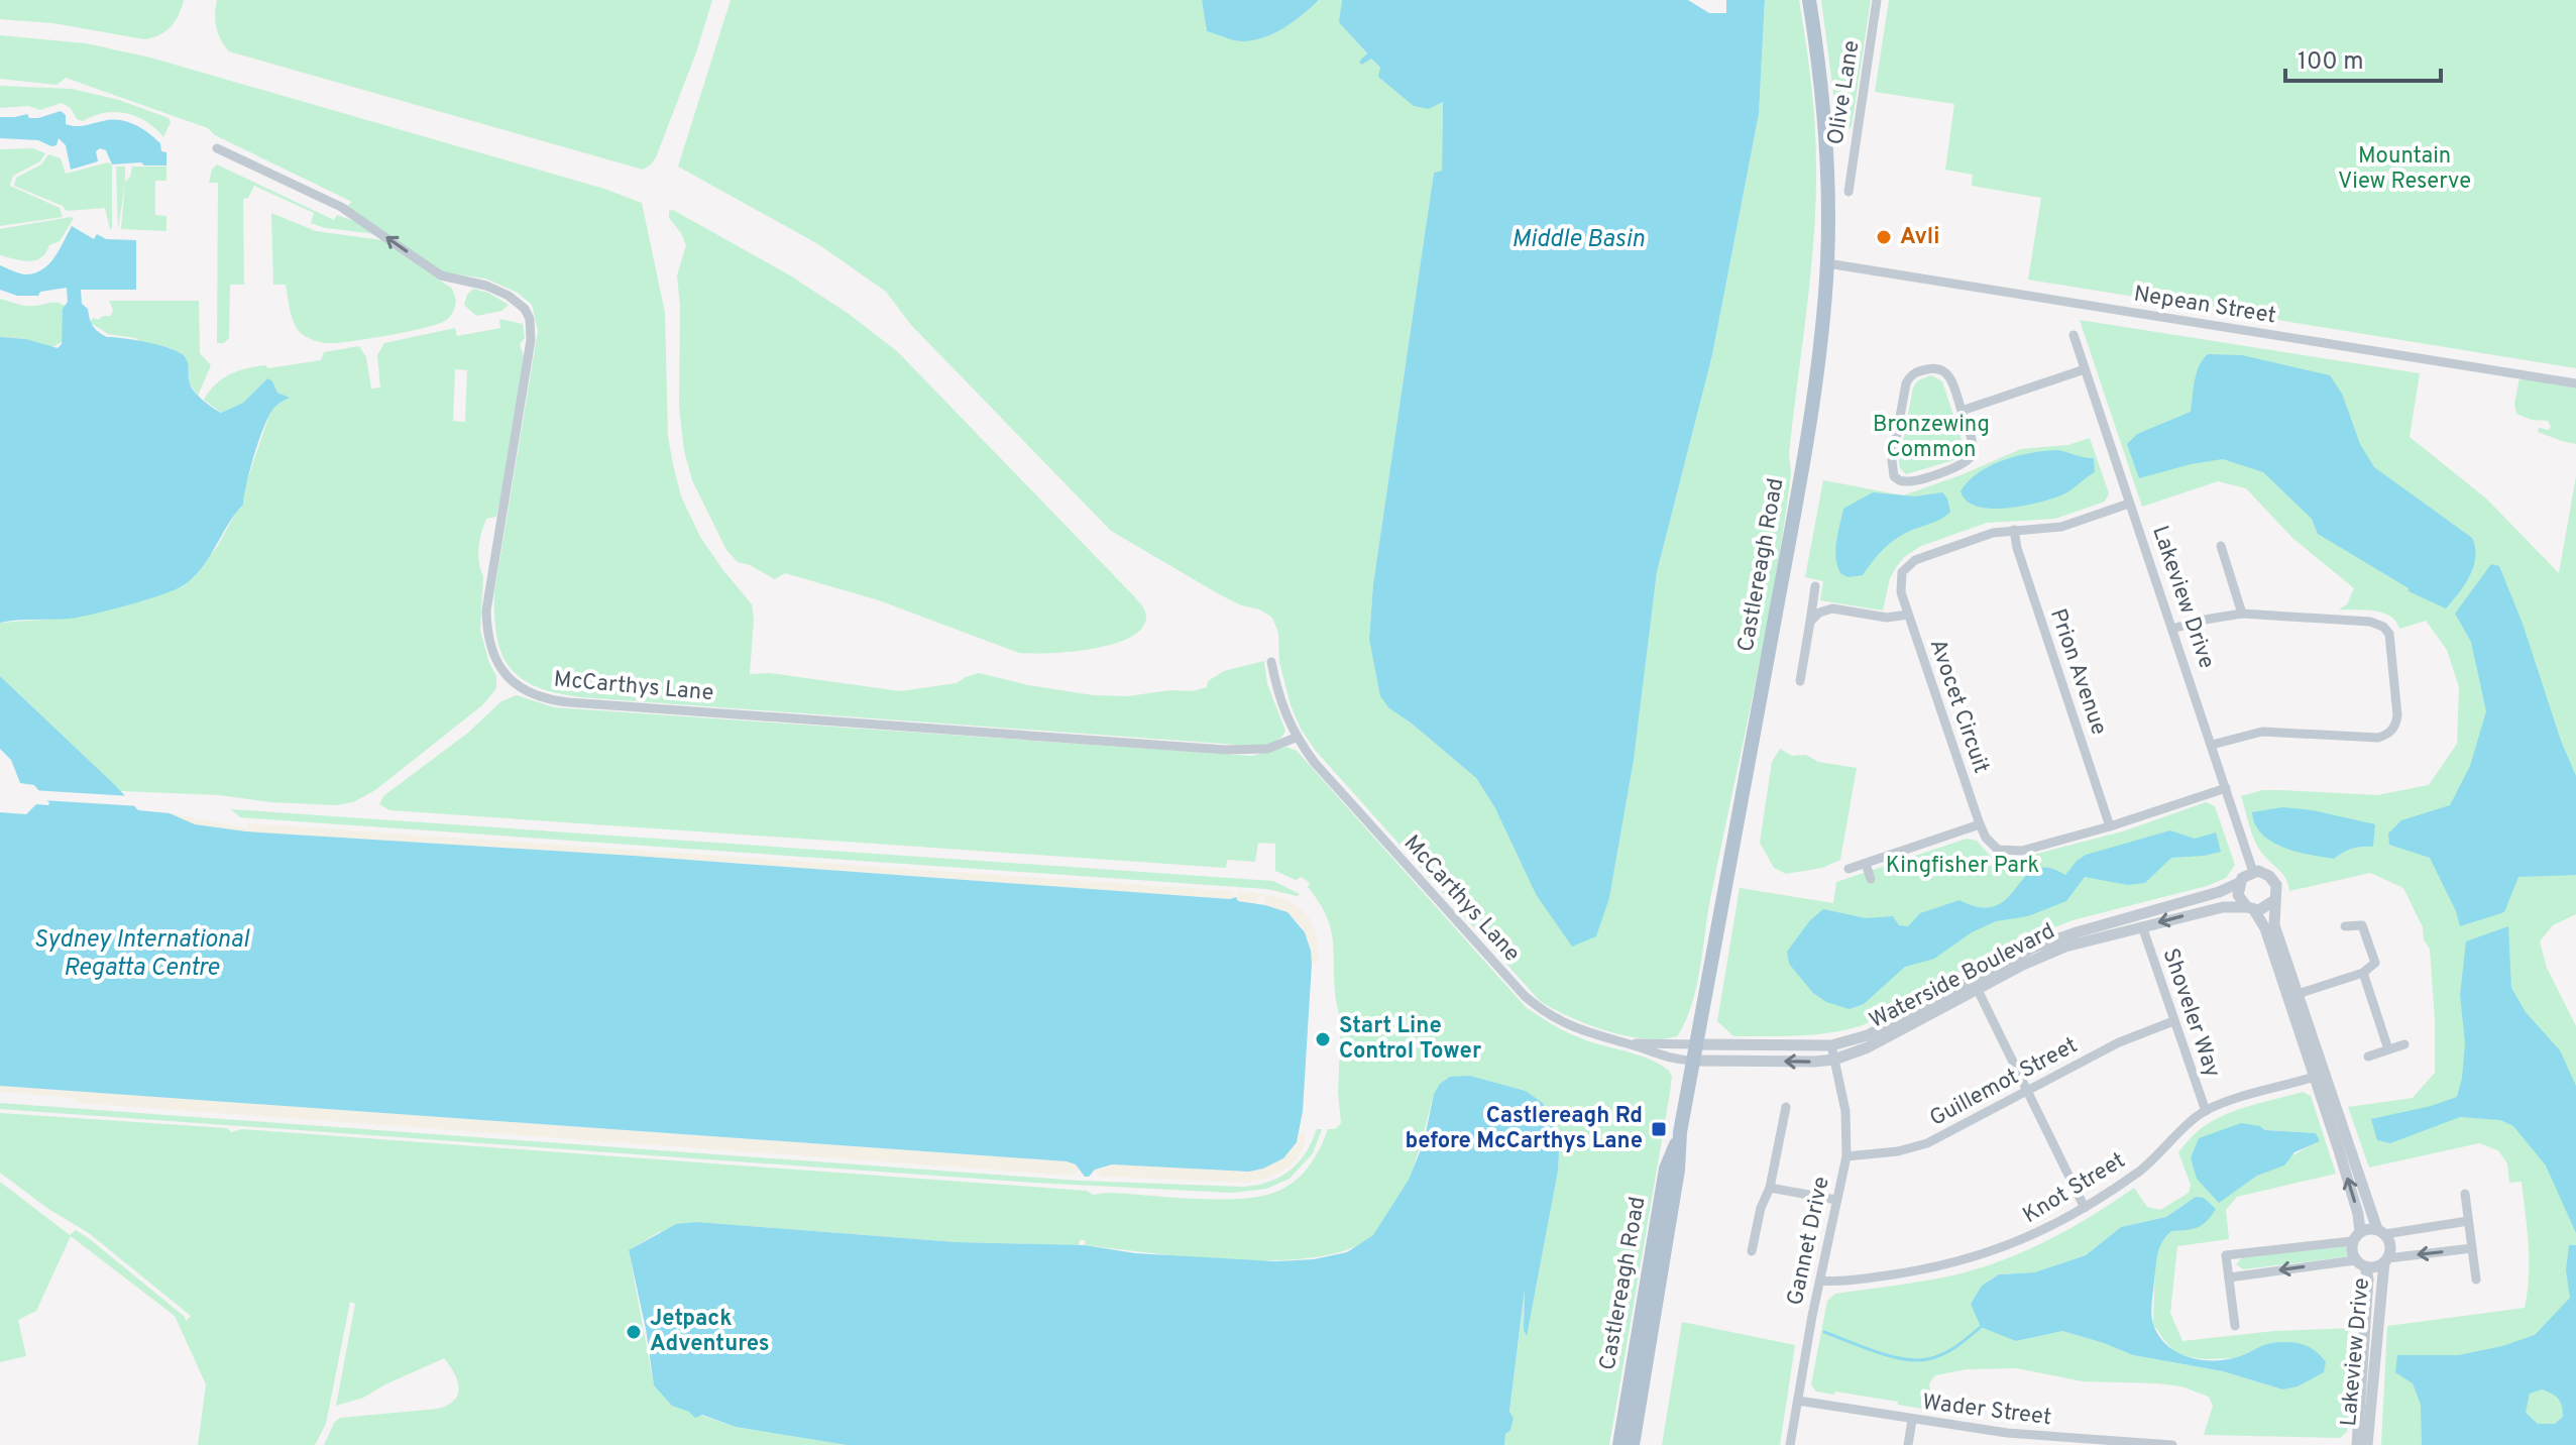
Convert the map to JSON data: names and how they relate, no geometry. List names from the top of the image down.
{
  "streets": {
    "main road": ["Castlereagh Road"],
    "street": [
      "Olive Lane",
      "Nepean Street",
      "Lakeview Drive",
      "Prion Avenue",
      "McCarthys Lane",
      "Avocet Circuit",
      "Waterside Boulevard",
      "Shoveler Way",
      "Guillemot Street",
      "Knot Street",
      "Gannet Drive",
      "Wader Street"
    ]
  },
  "crossings": [
    ["Nepean Street", "Castlereagh Road"],
    ["Castlereagh Road", "McCarthys Lane"],
    ["Castlereagh Road", "Waterside Boulevard"],
    ["Lakeview Drive", "Avocet Circuit"],
    ["Lakeview Drive", "Waterside Boulevard"],
    ["Prion Avenue", "Avocet Circuit"],
    ["McCarthys Lane", "Waterside Boulevard"],
    ["Waterside Boulevard", "Shoveler Way"],
    ["Waterside Boulevard", "Gannet Drive"],
    ["Shoveler Way", "Guillemot Street"],
    ["Shoveler Way", "Knot Street"],
    ["Guillemot Street", "Gannet Drive"],
    ["Knot Street", "Gannet Drive"],
    ["Gannet Drive", "Wader Street"]
  ],
  "one_way": ["McCarthys Lane"],
  "water": ["Middle Basin", "Sydney International Regatta Centre"],
  "parks": ["Mountain View Reserve", "Bronzewing Common", "Kingfisher Park"],
  "places": {
    "other": ["Avli", "Start Line Control Tower", "Jetpack Adventures"],
    "transit": ["Castlereagh Rd before McCarthys Lane"]
  },
  "scale_bar": "100 m"
}
